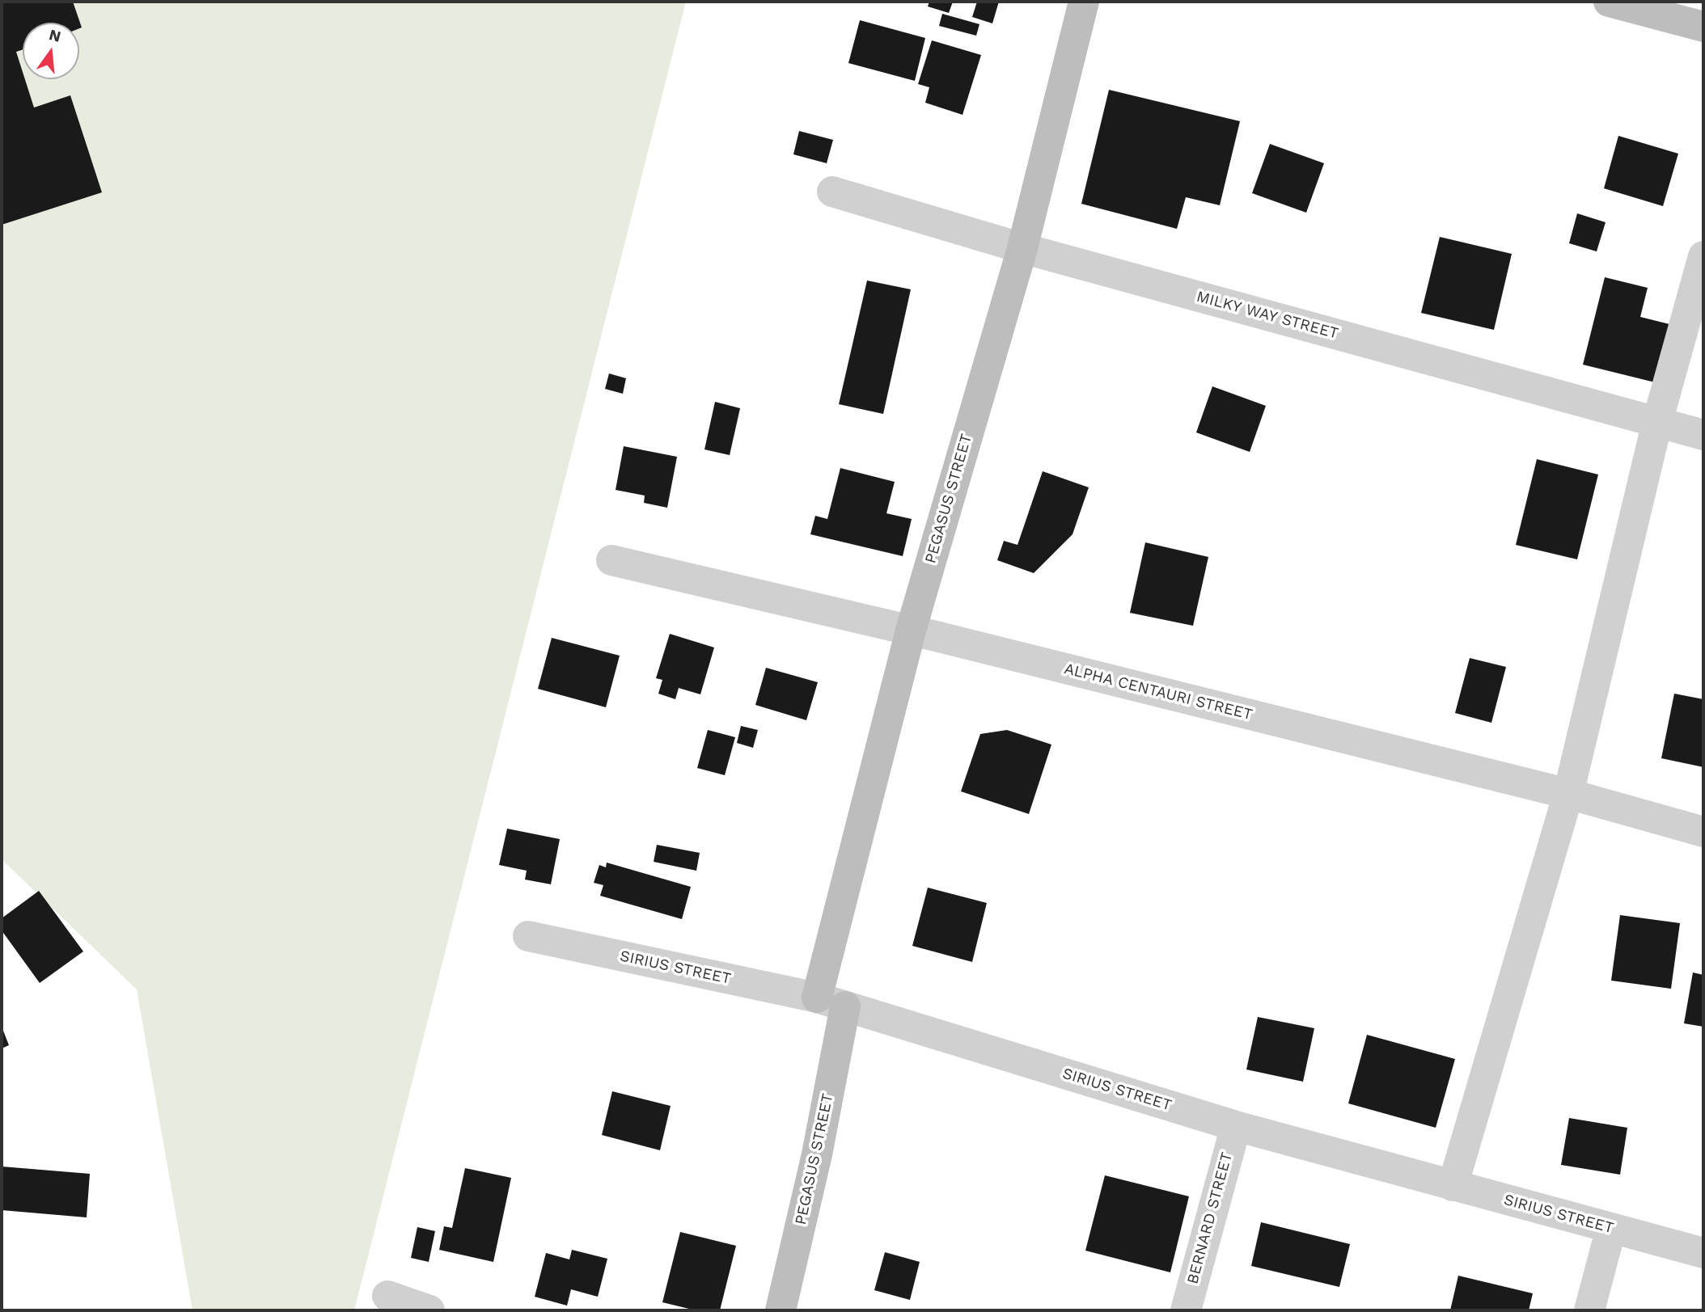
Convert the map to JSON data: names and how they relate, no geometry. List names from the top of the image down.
{
  "streets": {
    "street": [
      "MILKY WAY STREET",
      "PEGASUS STREET",
      "ALPHA CENTAURI STREET",
      "SIRIUS STREET",
      "BERNARD STREET"
    ]
  },
  "crossings": [
    ["MILKY WAY STREET", "PEGASUS STREET"],
    ["PEGASUS STREET", "ALPHA CENTAURI STREET"],
    ["PEGASUS STREET", "SIRIUS STREET"],
    ["SIRIUS STREET", "BERNARD STREET"]
  ],
  "north": "top"
}
